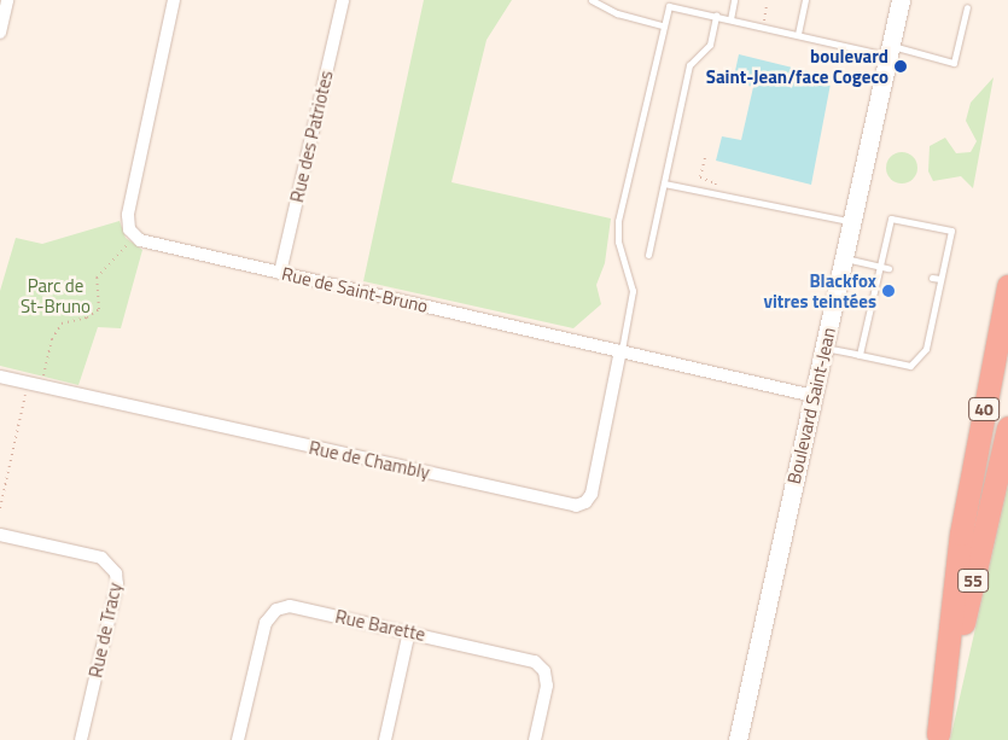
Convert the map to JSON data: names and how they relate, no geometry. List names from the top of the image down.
{
  "streets": {
    "highway": ["40", "55"],
    "street": [
      "Rue des Patriotes",
      "Rue de Saint-Bruno",
      "Boulevard Saint-Jean",
      "Rue de Chambly",
      "Rue Barette",
      "Rue de Tracy"
    ]
  },
  "crossings": [
    ["Rue des Patriotes", "Rue de Saint-Bruno"],
    ["Rue de Saint-Bruno", "Boulevard Saint-Jean"],
    ["Rue de Saint-Bruno", "Rue de Chambly"],
    ["40", "55"]
  ],
  "parks": ["Parc de St-Bruno"],
  "places": ["boulevard Saint-Jean/face Cogeco", "Blackfox vitres teintées"]
}
